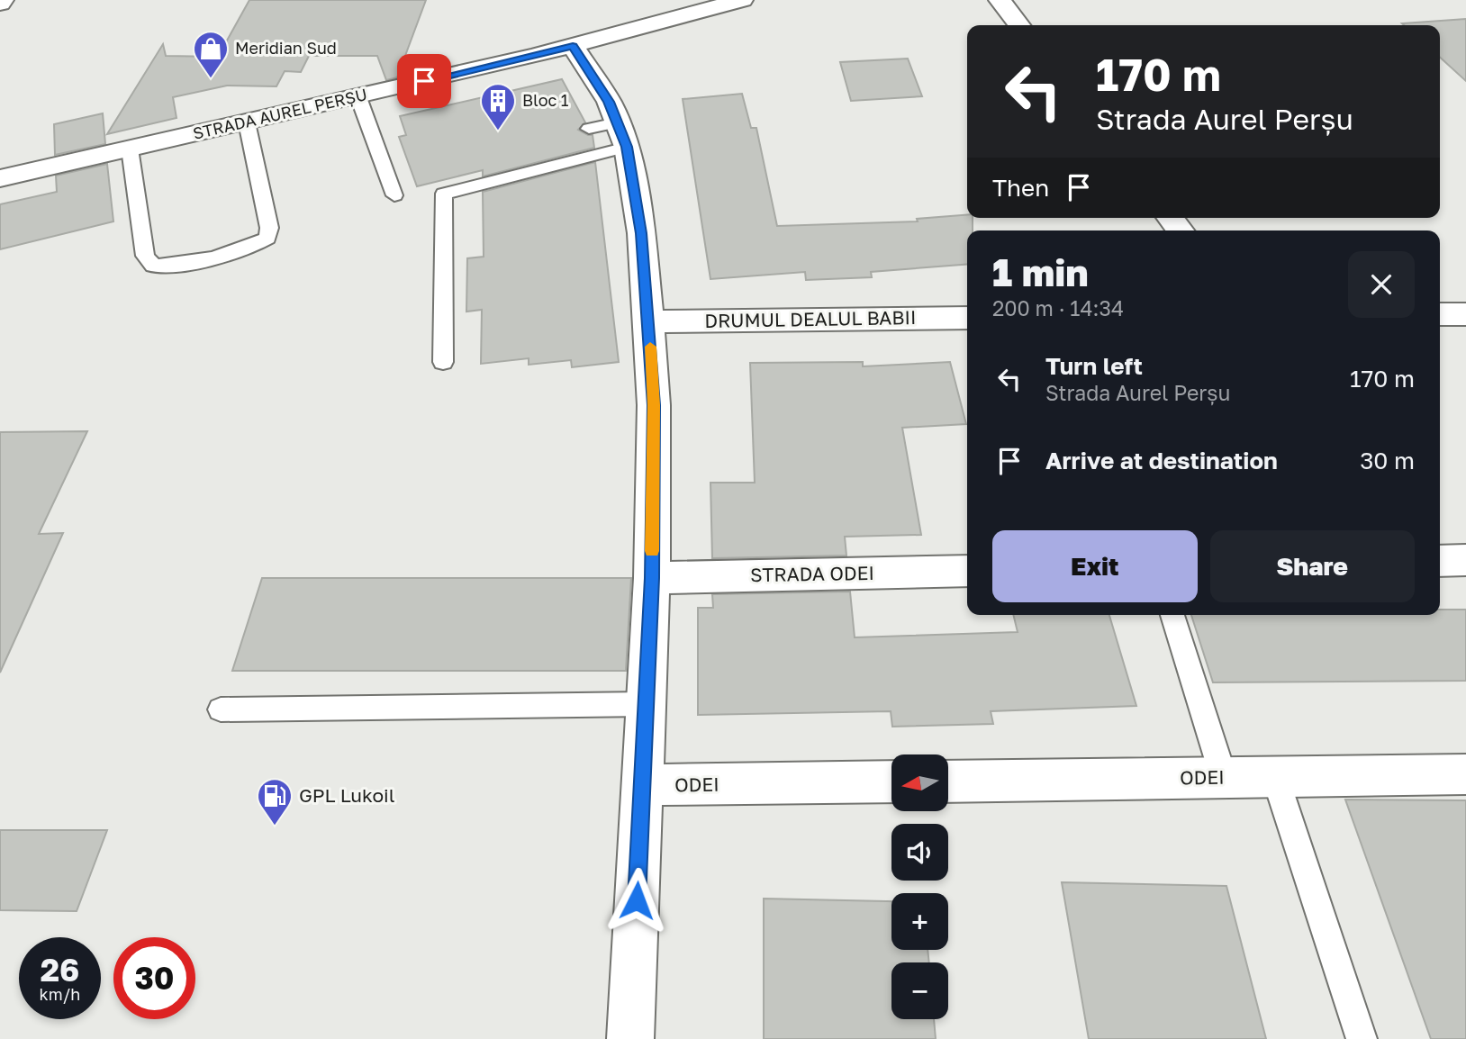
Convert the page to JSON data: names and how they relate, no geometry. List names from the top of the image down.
{
  "streets": {
    "street": [
      "STRADA AUREL PERȘU",
      "DRUMUL DEALUL BABII",
      "STRADA ODEI",
      "ODEI"
    ]
  },
  "places": {
    "shop": ["Meridian Sud"],
    "building": ["Bloc 1"],
    "fuel station": ["GPL Lukoil"]
  },
  "north": "left",
  "page": {
    "turn": ["170 m", "Strada Aurel Perșu"],
    "then": "Then",
    "heading": ["1 min", "200 m · 14:34"],
    "list": [
      {
        "name": "Turn left",
        "note": "Strada Aurel Perșu",
        "value": "170 m"
      },
      {
        "name": "Arrive at destination",
        "value": "30 m"
      }
    ],
    "buttons": ["Exit", "Share"],
    "map_buttons": ["+", "−"],
    "speed": "26 km/h",
    "limit": "30"
  }
}
